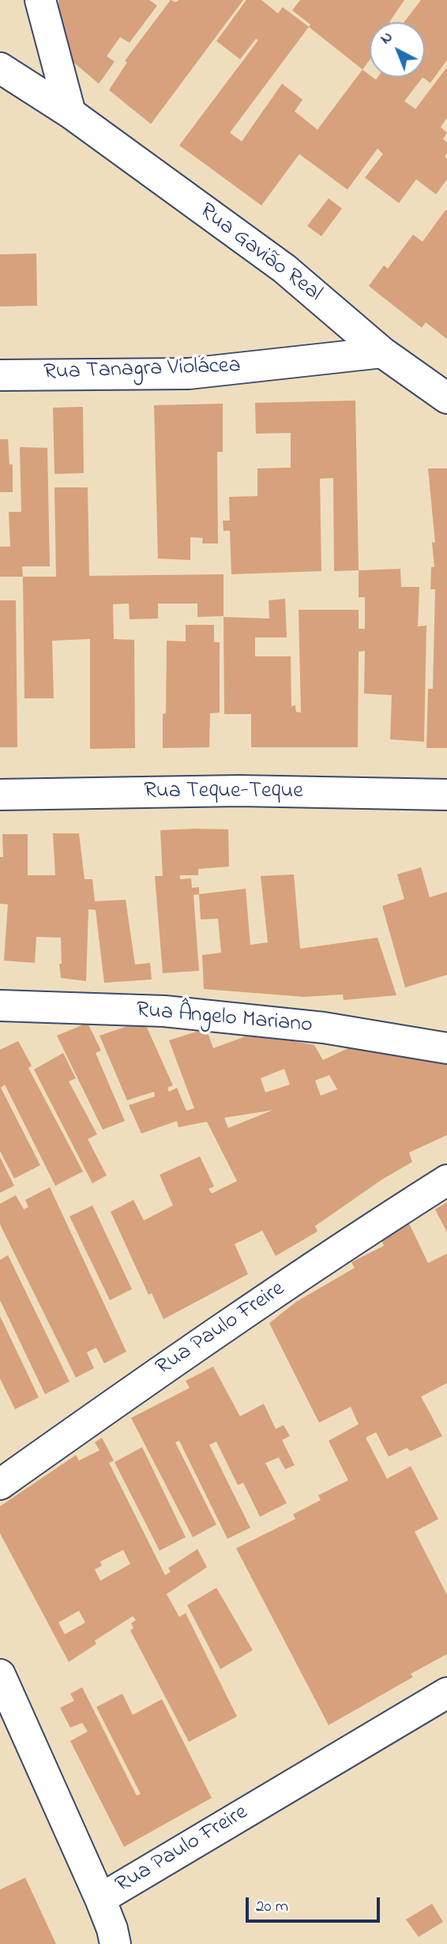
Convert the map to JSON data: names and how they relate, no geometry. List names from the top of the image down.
{
  "streets": {
    "street": [
      "Rua Gavião Real",
      "Rua Tanagra Violácea",
      "Rua Teque-Teque",
      "Rua Ângelo Mariano",
      "Rua Paulo Freire"
    ]
  },
  "crossings": [
    ["Rua Gavião Real", "Rua Tanagra Violácea"]
  ],
  "scale_bar": "20 m",
  "north": "top left"
}
